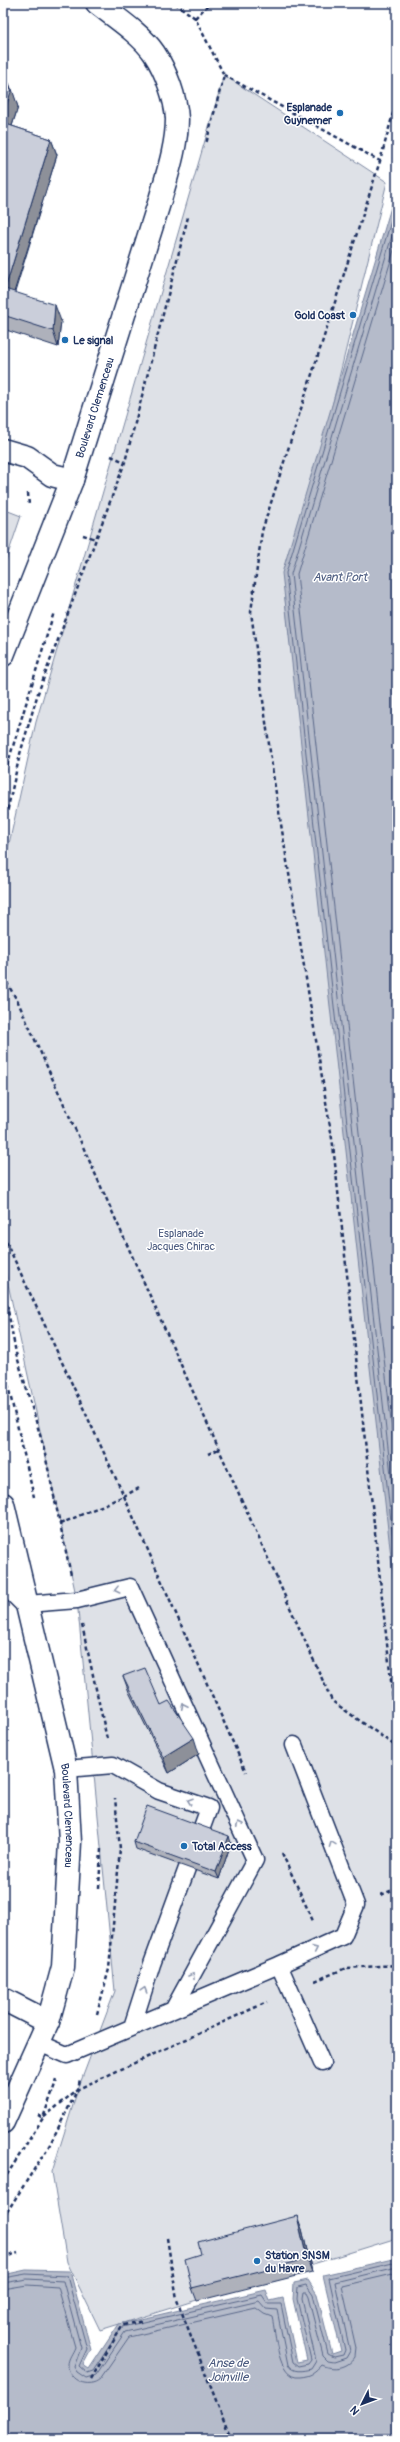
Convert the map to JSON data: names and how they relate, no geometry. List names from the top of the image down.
{
  "streets": {
    "street": ["Boulevard Clemenceau"]
  },
  "water": ["Avant Port", "Anse de Joinville"],
  "parks": ["Esplanade Jacques Chirac"],
  "places": [
    "Esplanade Guynemer",
    "Gold Coast",
    "Le signal",
    "Total Access",
    "Station SNSM du Havre"
  ],
  "north": "bottom left"
}
